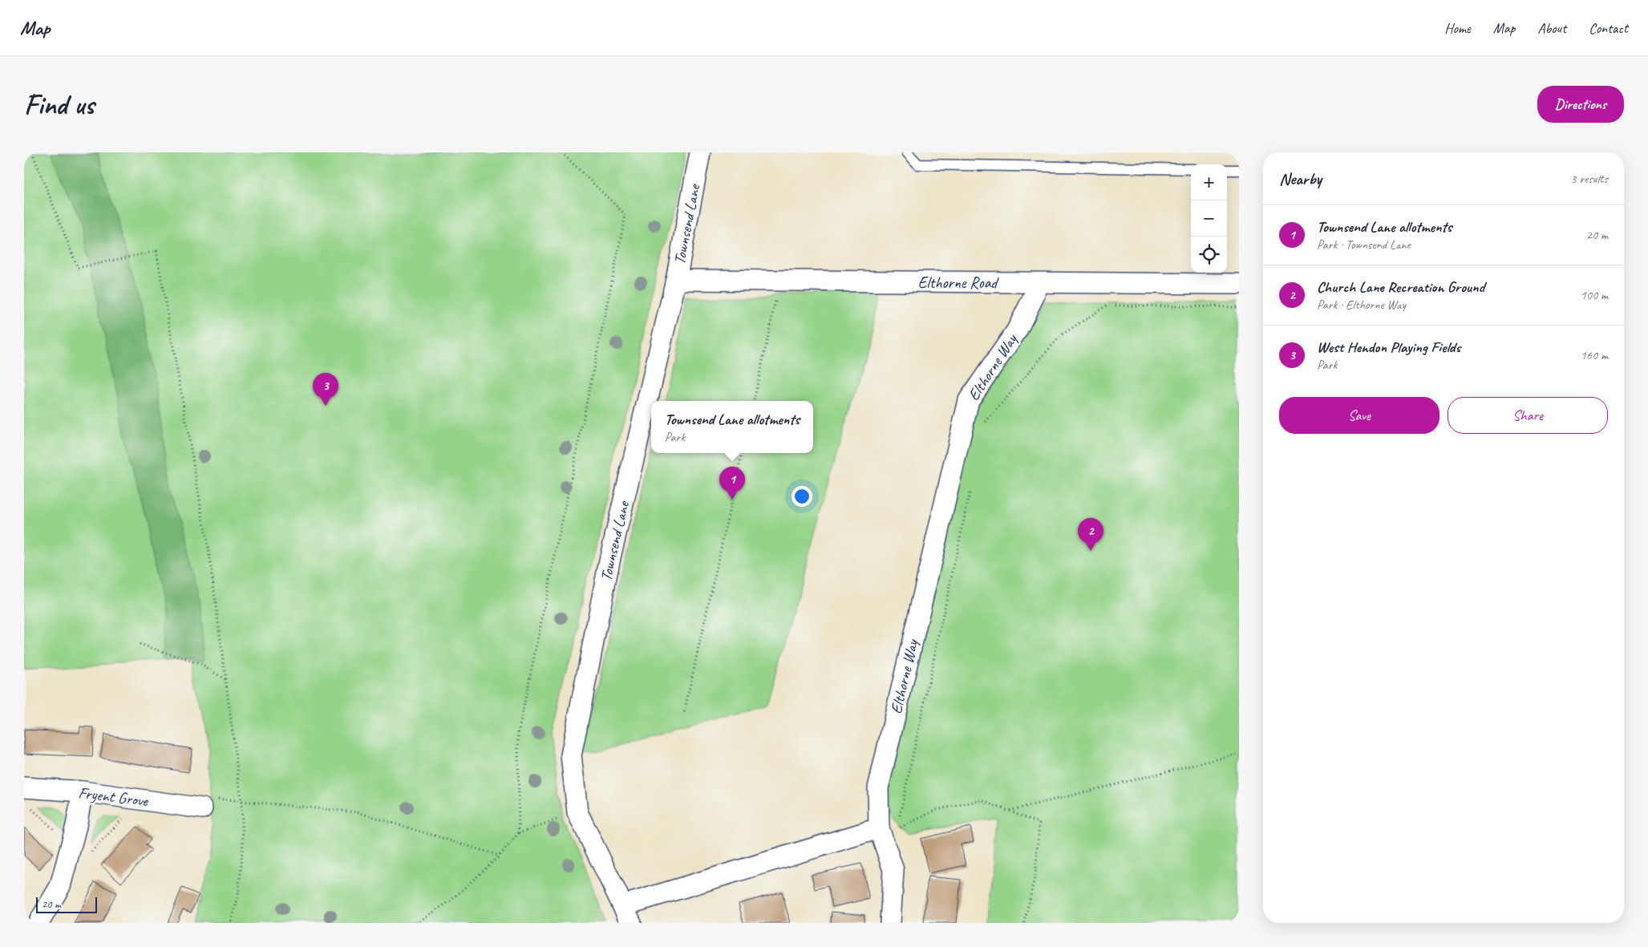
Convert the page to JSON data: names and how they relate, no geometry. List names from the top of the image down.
{
  "streets": {
    "street": [
      "Townsend Lane",
      "Elthorne Road",
      "Elthorne Way",
      "Fryent Grove"
    ]
  },
  "crossings": [
    ["Townsend Lane", "Elthorne Road"],
    ["Elthorne Road", "Elthorne Way"]
  ],
  "scale_bar": "20 m",
  "page": {
    "header": "Map",
    "nav": [
      "Home",
      "Map",
      "About",
      "Contact"
    ],
    "buttons": [
      "Directions",
      ["Save", "Share"]
    ],
    "title": "Find us",
    "heading": ["Nearby", "3 results"],
    "map_buttons": ["+", "−"],
    "list": [
      {
        "mark": "1",
        "name": "Townsend Lane allotments",
        "note": "Park · Townsend Lane",
        "value": "20 m"
      },
      {
        "mark": "2",
        "name": "Church Lane Recreation Ground",
        "note": "Park · Elthorne Way",
        "value": "100 m"
      },
      {
        "mark": "3",
        "name": "West Hendon Playing Fields",
        "note": "Park",
        "value": "160 m"
      }
    ],
    "pins": ["3", "1", "2"],
    "popup": ["Townsend Lane allotments", "Park"],
    "scale": "20 m"
  }
}
